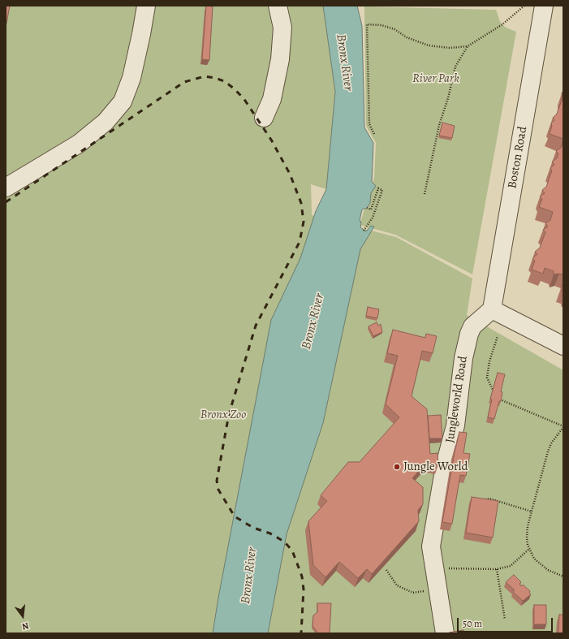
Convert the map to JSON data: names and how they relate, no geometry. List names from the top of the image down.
{
  "streets": {
    "street": ["Boston Road", "Jungleworld Road"]
  },
  "crossings": [
    ["Boston Road", "Jungleworld Road"]
  ],
  "water": ["Bronx River"],
  "parks": ["River Park", "Bronx Zoo"],
  "places": ["Jungle World"],
  "scale_bar": "50 m",
  "north": "bottom"
}
